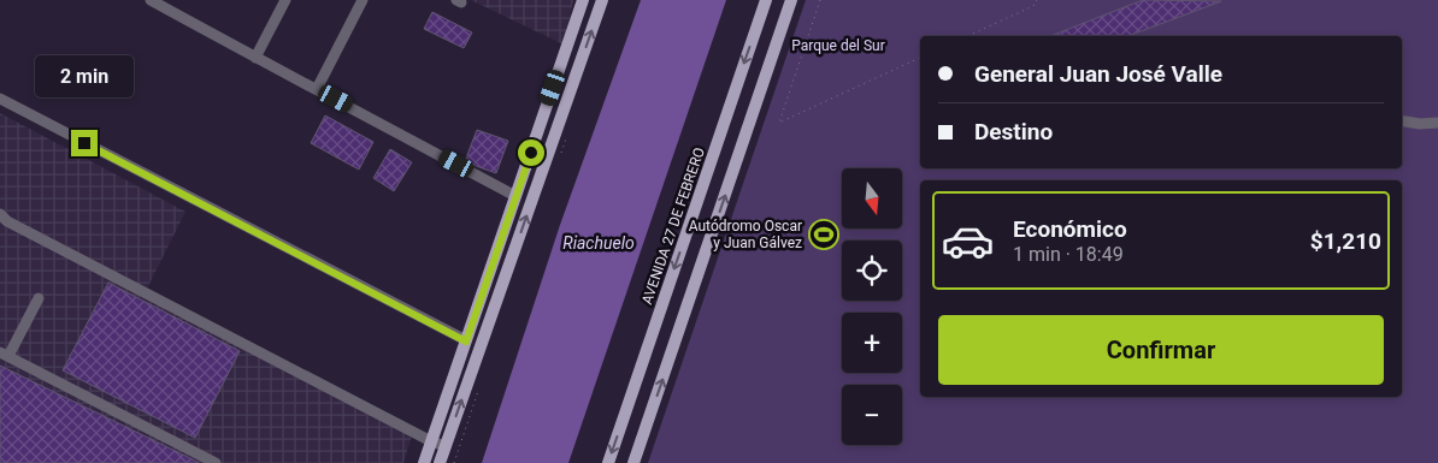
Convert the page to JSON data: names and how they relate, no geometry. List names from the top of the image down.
{
  "streets": {
    "main road": ["AVENIDA 27 DE FEBRERO"]
  },
  "water": ["Riachuelo"],
  "parks": ["Parque del Sur"],
  "places": {
    "sports": ["Autódromo Oscar y Juan Gálvez"]
  },
  "north": "bottom",
  "page": {
    "banner": ["General Juan José Valle", "Destino"],
    "bubble": "2 min",
    "map_buttons": ["+", "−"],
    "list": [
      {
        "name": "Económico",
        "note": "1 min · 18:49",
        "value": "$1,210"
      }
    ],
    "buttons": "Confirmar"
  }
}
